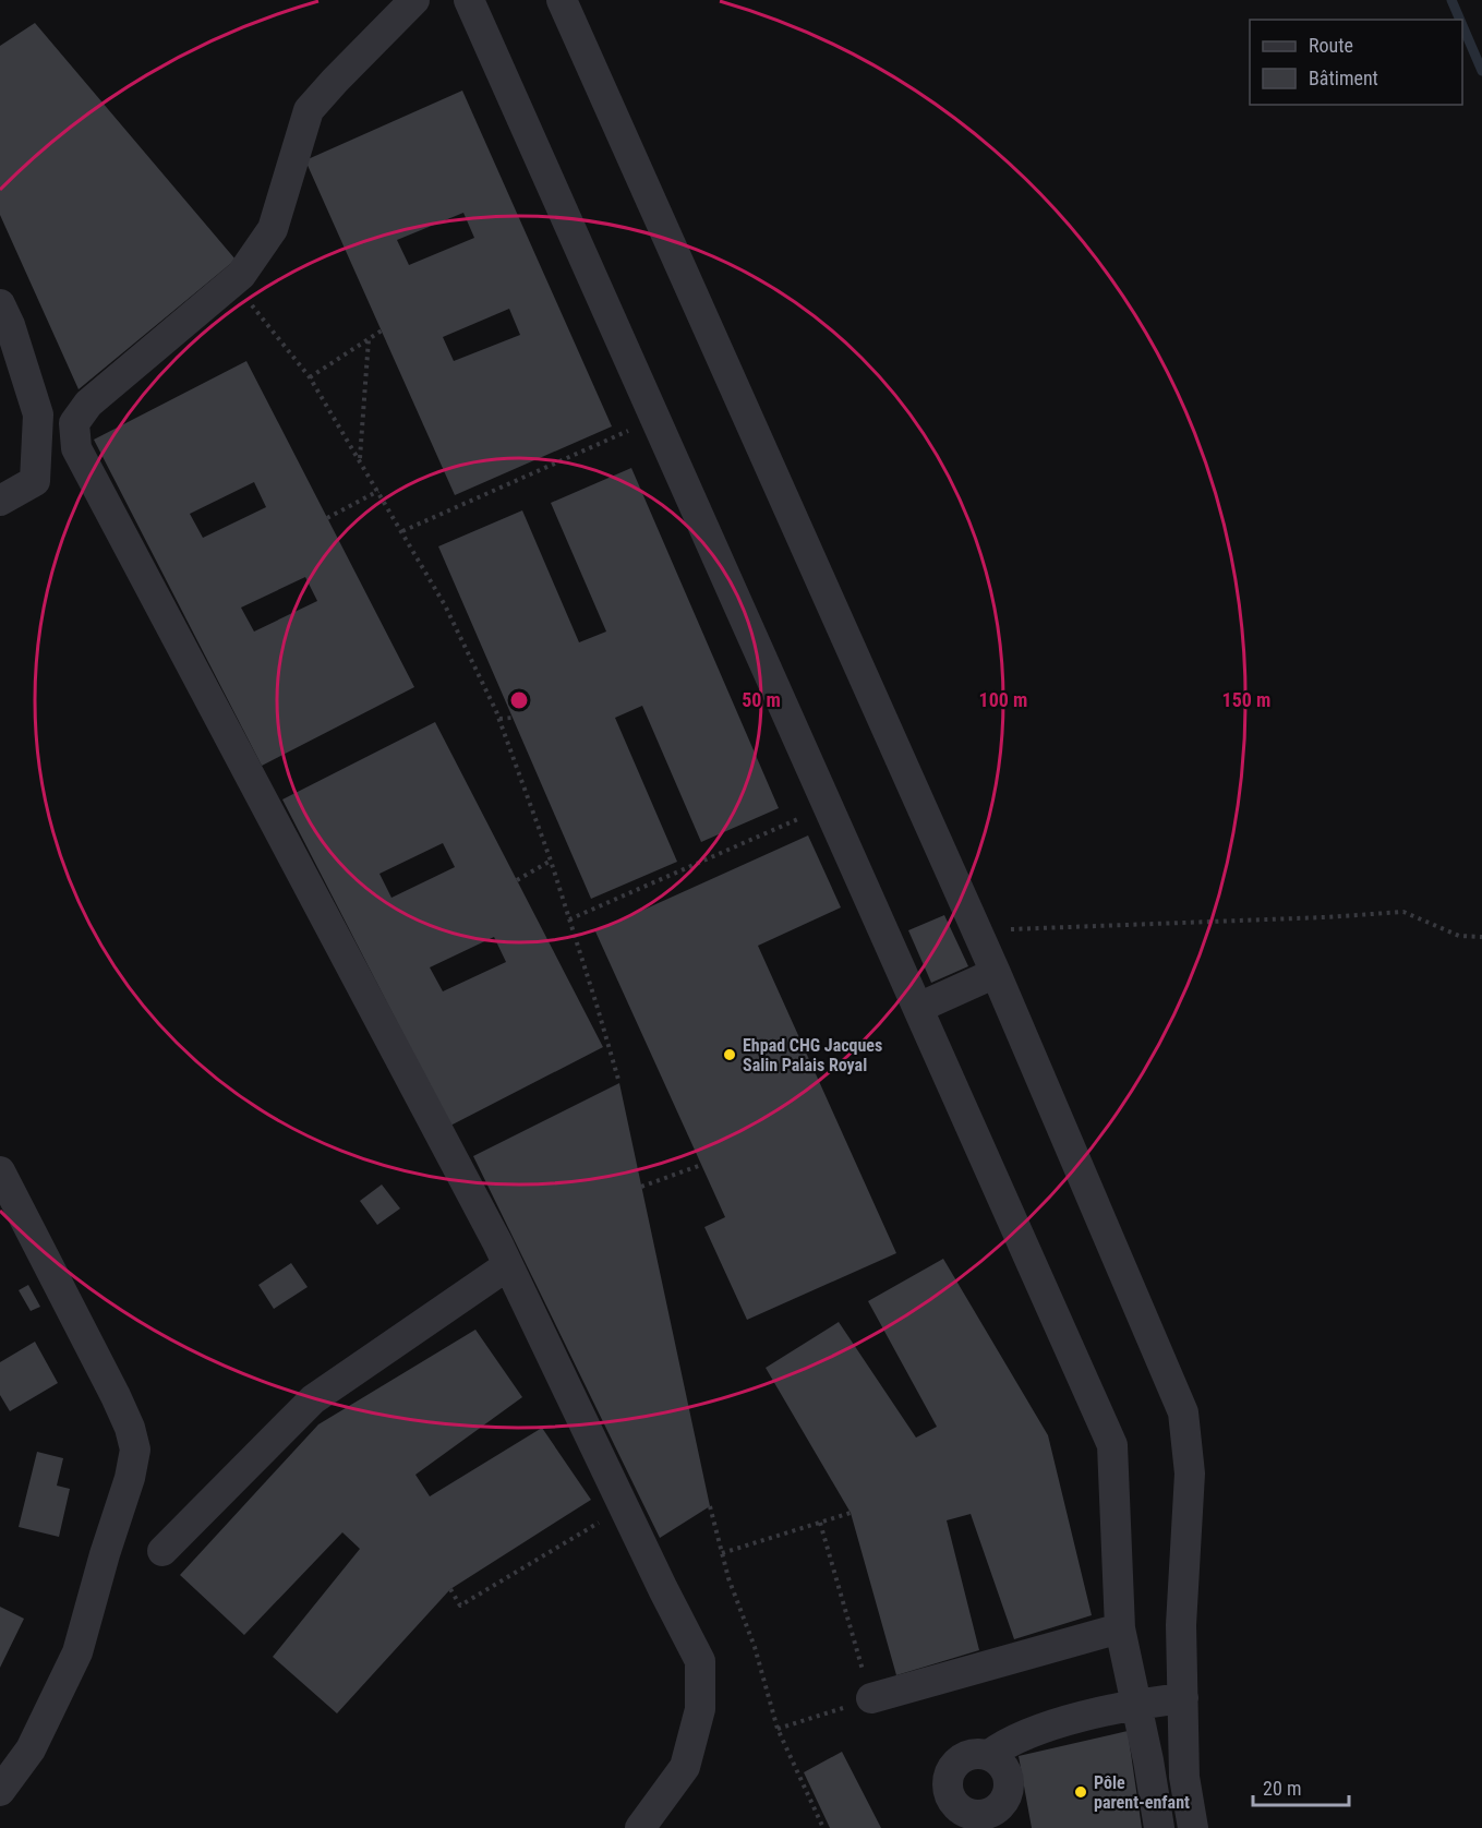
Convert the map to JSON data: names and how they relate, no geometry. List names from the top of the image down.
{
  "places": ["Ehpad CHG Jacques Salin Palais Royal", "Pôle parent-enfant"],
  "legend": ["Route", "Bâtiment"],
  "scale_bar": "20 m",
  "rings": ["50 m", "100 m", "150 m"]
}
